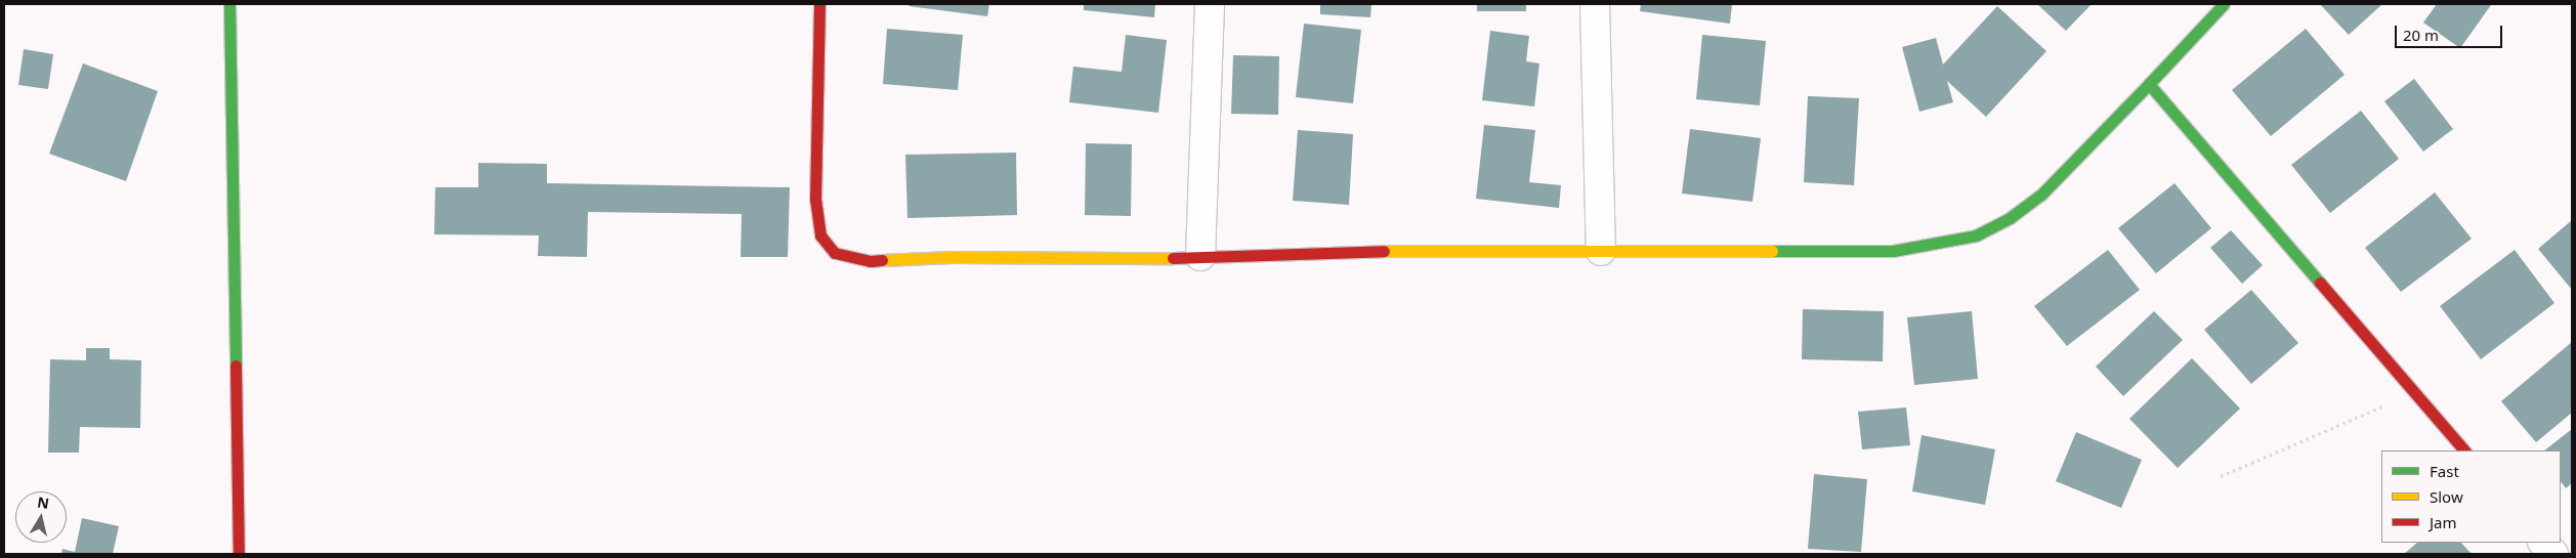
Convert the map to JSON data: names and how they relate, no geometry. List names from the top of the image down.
{
  "legend": ["Fast", "Slow", "Jam"],
  "scale_bar": "20 m",
  "north": "top"
}
